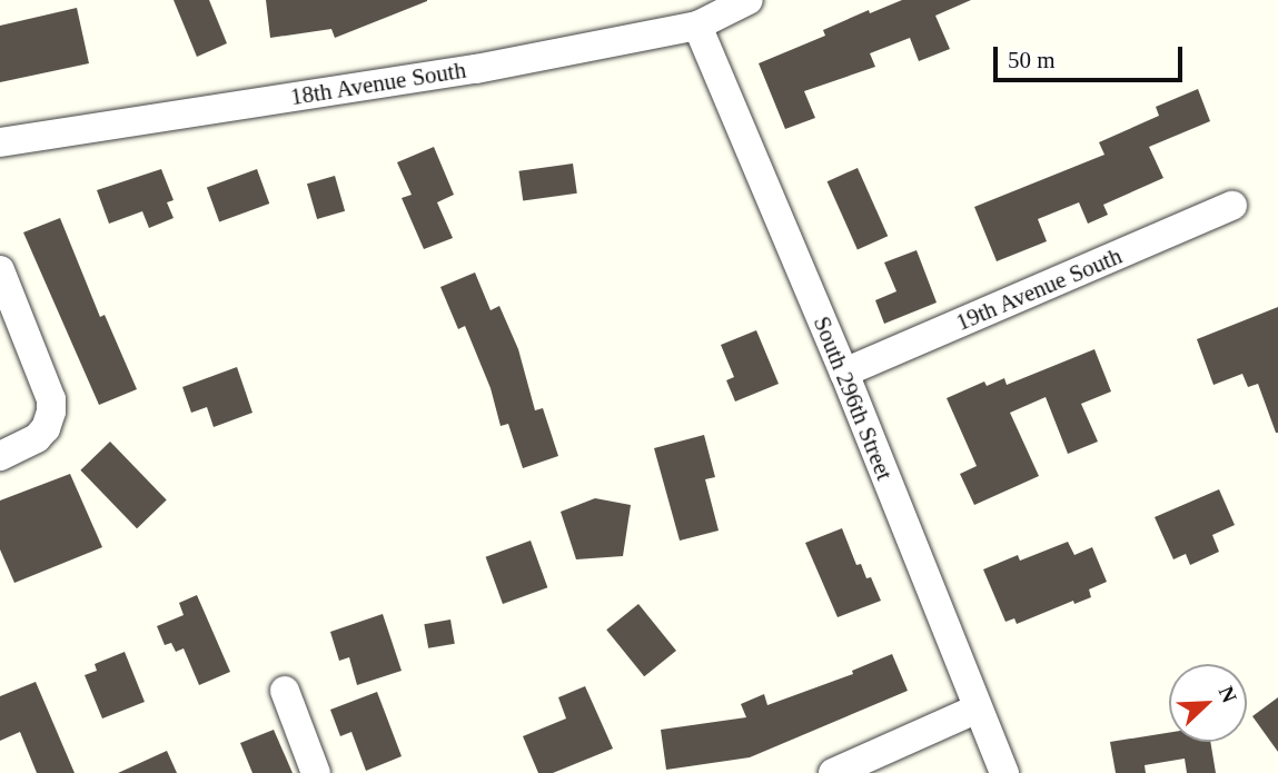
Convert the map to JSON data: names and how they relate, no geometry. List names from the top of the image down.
{
  "streets": {
    "street": ["18th Avenue South", "19th Avenue South", "South 296th Street"]
  },
  "crossings": [
    ["18th Avenue South", "South 296th Street"],
    ["19th Avenue South", "South 296th Street"]
  ],
  "scale_bar": "50 m",
  "north": "top right"
}
